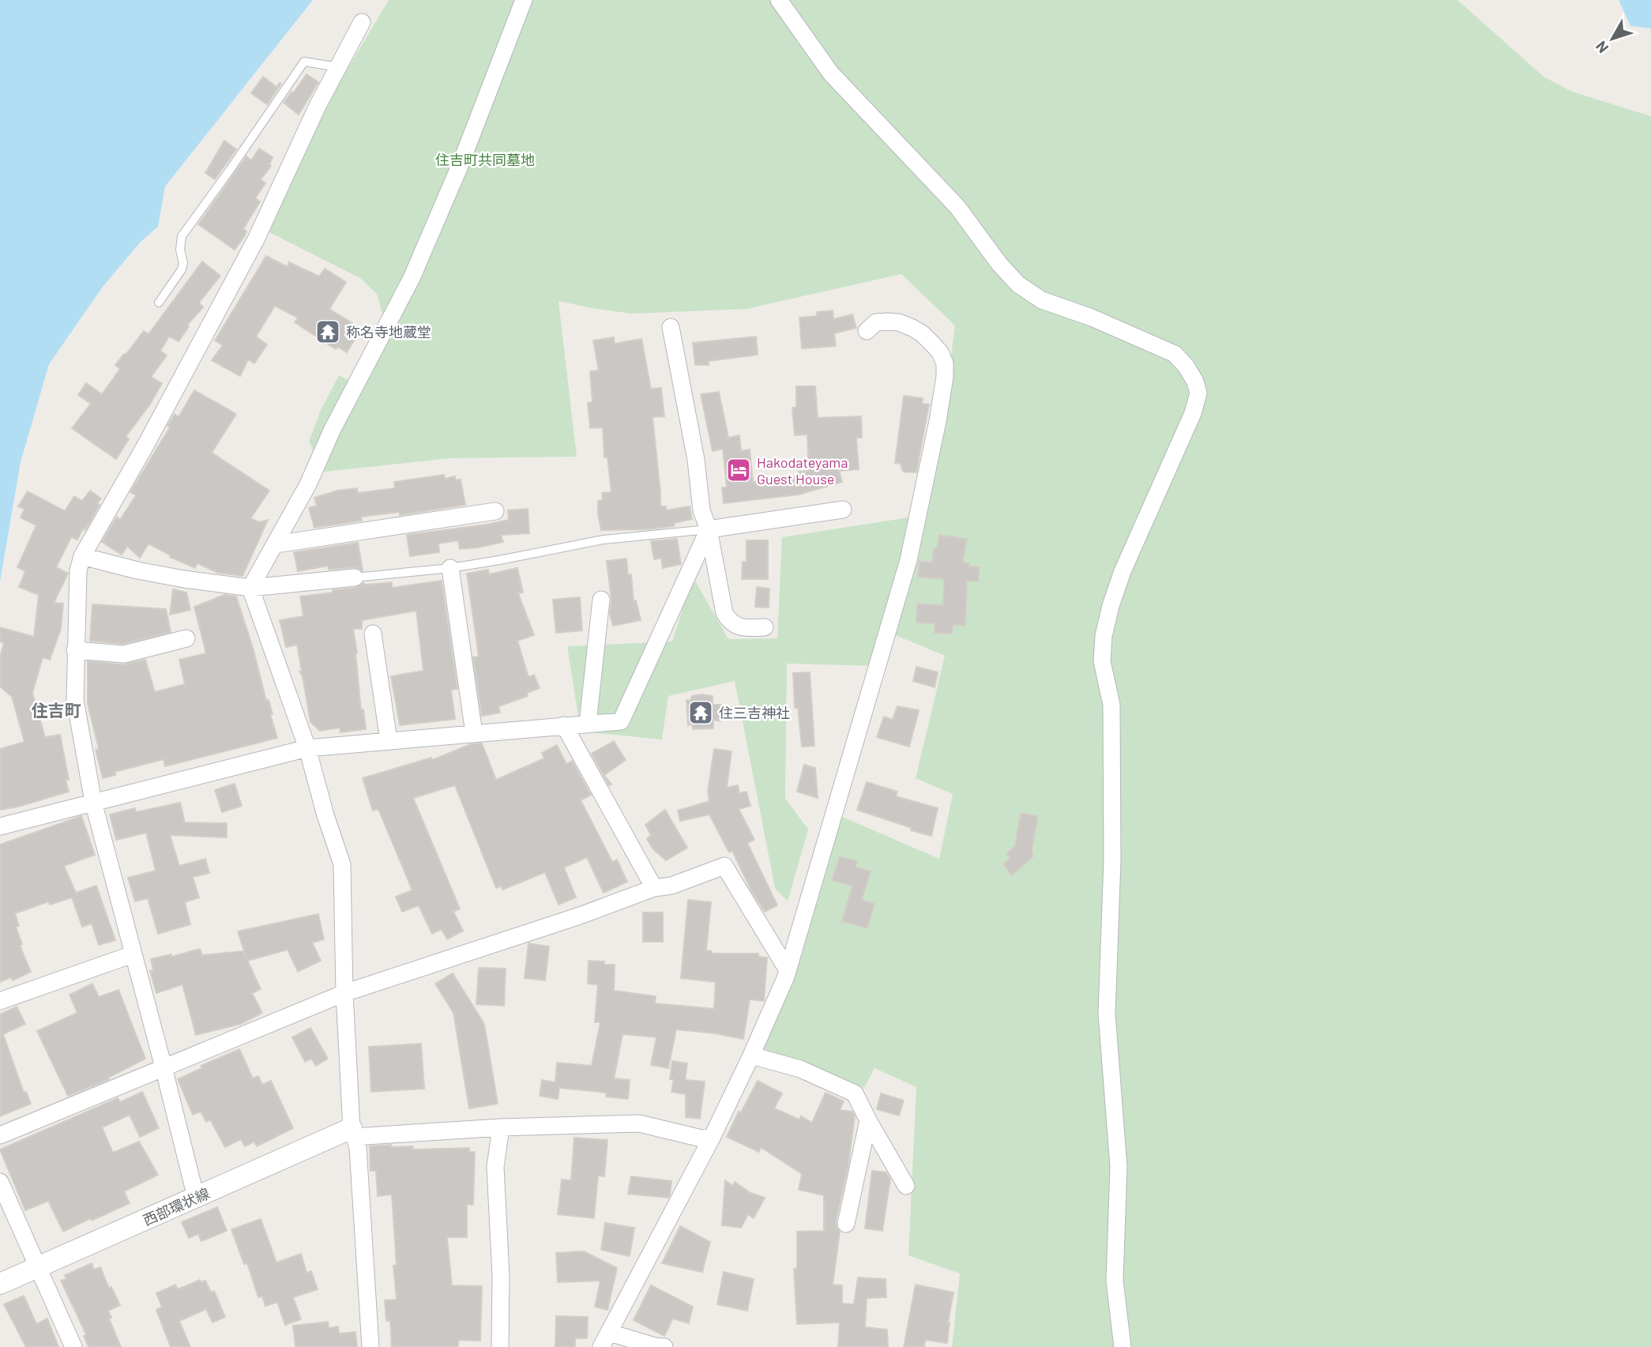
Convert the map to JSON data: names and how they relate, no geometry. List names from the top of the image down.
{
  "streets": {
    "street": ["西部環状線"]
  },
  "districts": ["住吉町"],
  "parks": ["住吉町共同墓地"],
  "places": {
    "temple": ["称名寺地蔵堂", "住三吉神社"],
    "hotel": ["Hakodateyama Guest House"]
  },
  "north": "bottom left"
}
